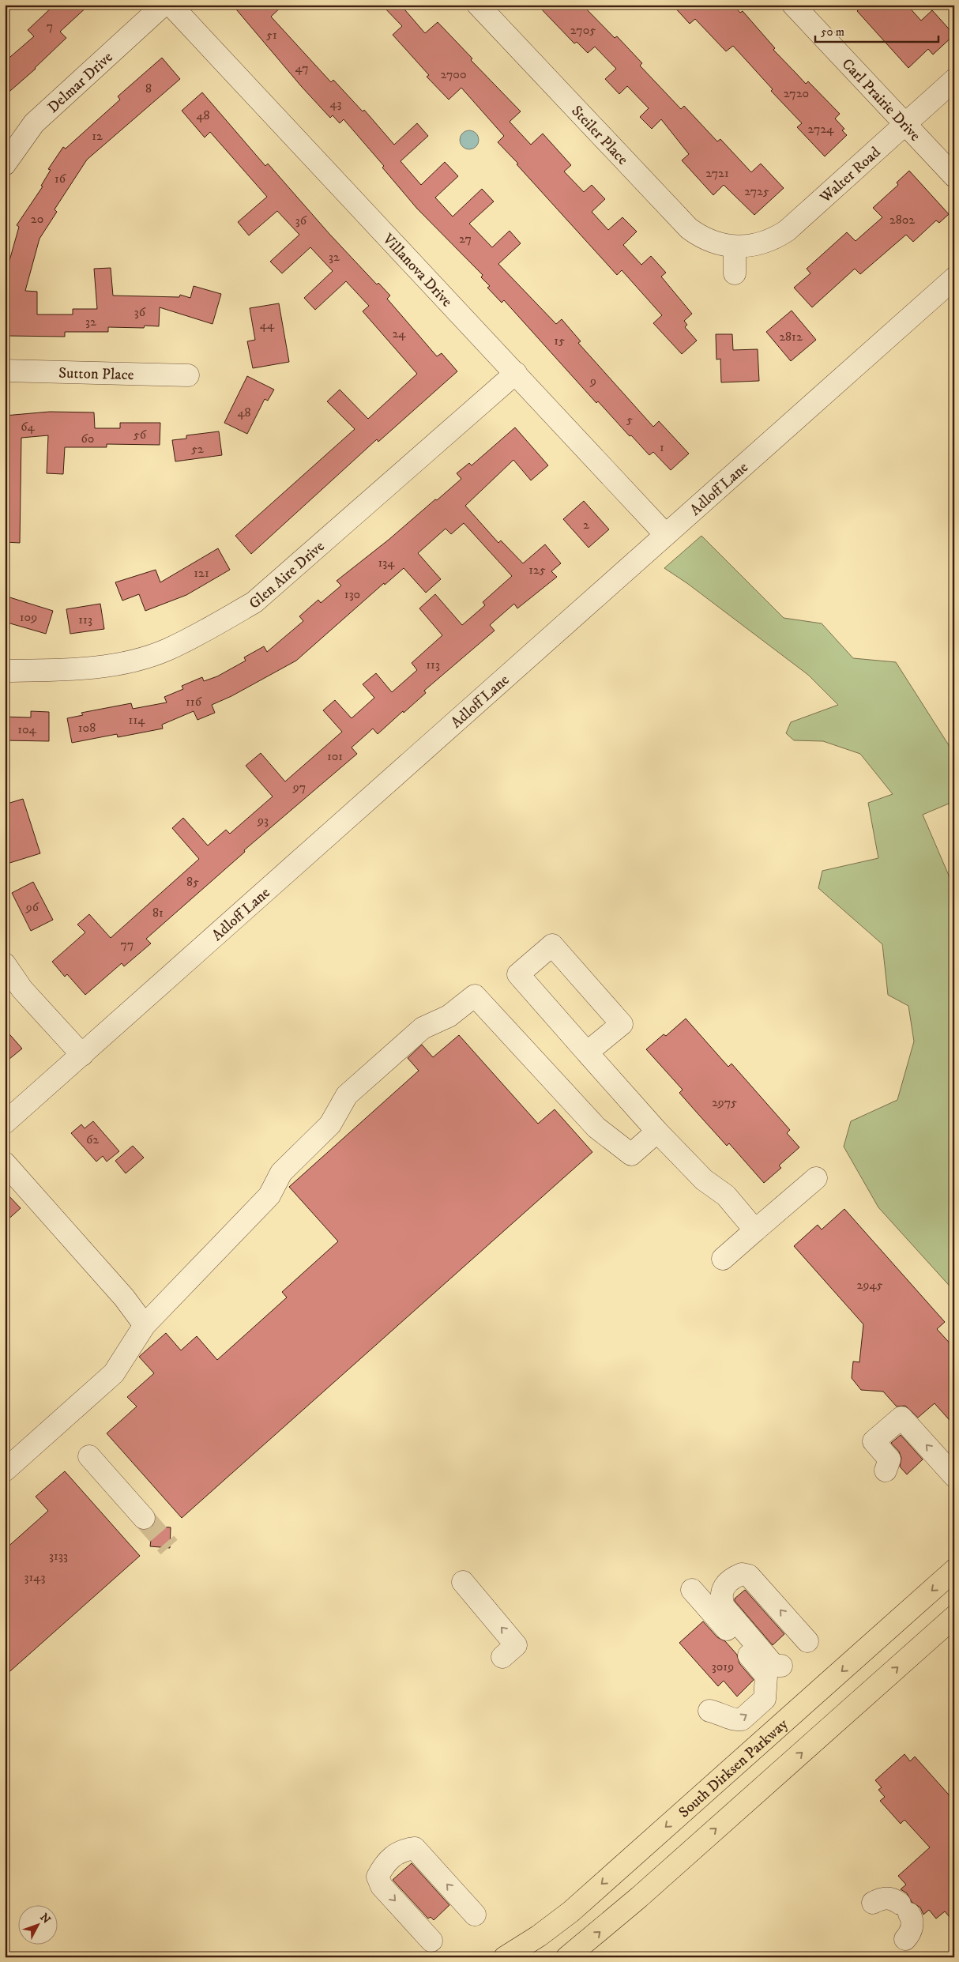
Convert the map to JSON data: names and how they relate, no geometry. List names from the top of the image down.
{
  "streets": {
    "main road": ["South Dirksen Parkway"],
    "street": [
      "Delmar Drive",
      "Carl Prairie Drive",
      "Steiler Place",
      "Walter Road",
      "Villanova Drive",
      "Sutton Place",
      "Adloff Lane",
      "Glen Aire Drive"
    ]
  },
  "crossings": [
    ["Carl Prairie Drive", "Walter Road"],
    ["Steiler Place", "Walter Road"],
    ["Villanova Drive", "Adloff Lane"],
    ["Villanova Drive", "Glen Aire Drive"]
  ],
  "house_numbers": [
    "7",
    "2705",
    "51",
    "47",
    "2700",
    "8",
    "2720",
    "43",
    "48",
    "2724",
    "12",
    "2721",
    "16",
    "2725",
    "20",
    "2802",
    "36",
    "27",
    "32",
    "36",
    "32",
    "44",
    "24",
    "2812",
    "15",
    "9",
    "48",
    "5",
    "64",
    "56",
    "60",
    "1",
    "52",
    "2",
    "134",
    "125",
    "121",
    "130",
    "109",
    "113",
    "113",
    "116",
    "114",
    "108",
    "104",
    "101",
    "97",
    "93",
    "85",
    "96",
    "81",
    "77",
    "2975",
    "62",
    "2945",
    "3133",
    "3143",
    "3019"
  ],
  "scale_bar": "50 m",
  "north": "top right"
}
